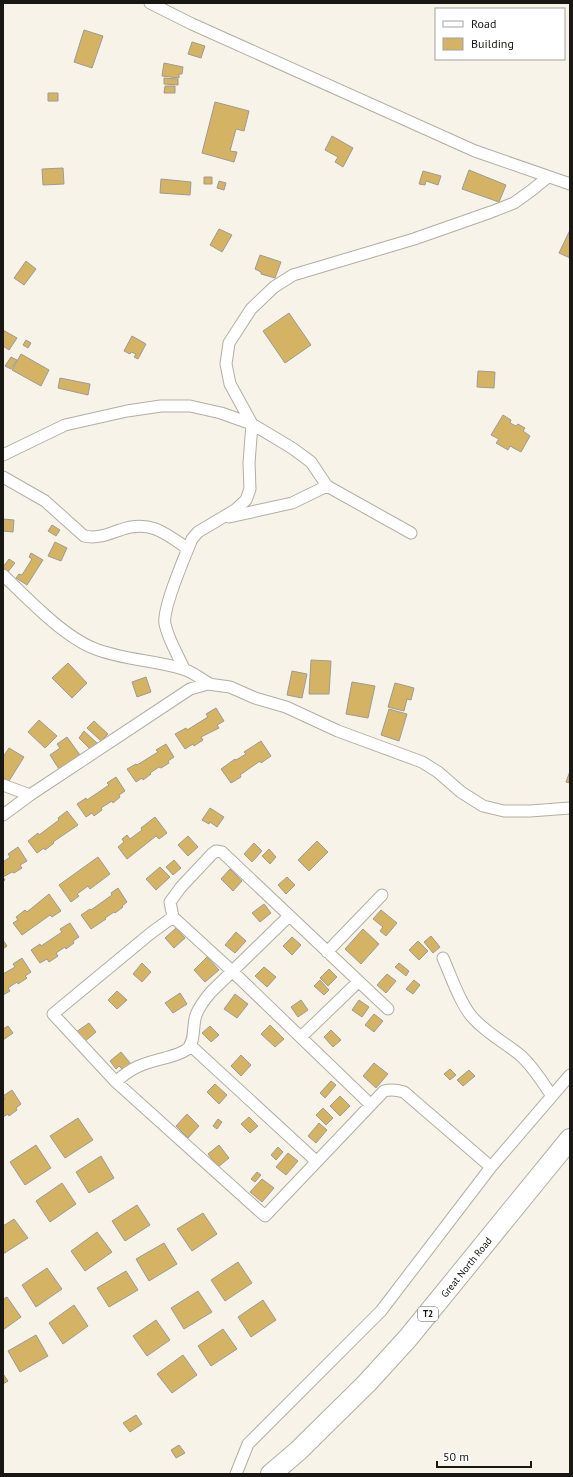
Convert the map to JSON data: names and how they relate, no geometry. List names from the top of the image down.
{
  "streets": {
    "highway": ["Great North Road", "T2"]
  },
  "legend": ["Road", "Building"],
  "scale_bar": "50 m"
}
